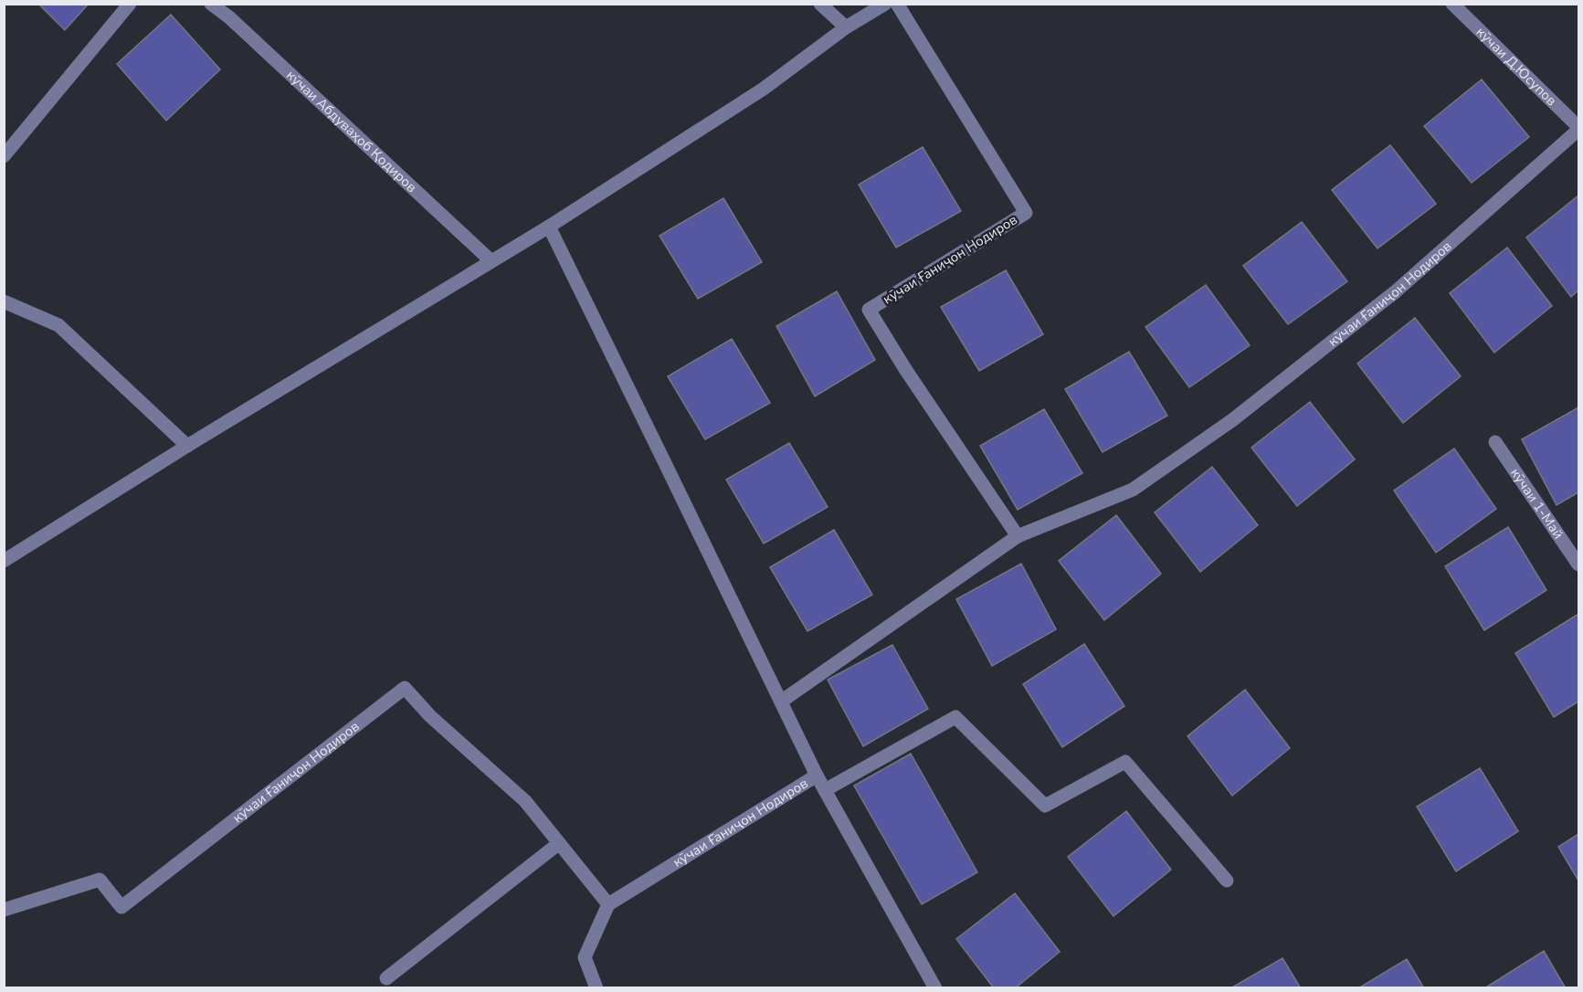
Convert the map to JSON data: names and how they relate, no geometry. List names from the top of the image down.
{
  "streets": {
    "street": [
      "кӯчаи Д.Юсупов",
      "кӯчаи Абдуваҳоб Қодиров",
      "кӯчаи Ғаниҷон Нодиров",
      "кӯчаи 1-Май"
    ]
  },
  "crossings": [
    ["кӯчаи Д.Юсупов", "кӯчаи Ғаниҷон Нодиров"]
  ]
}
